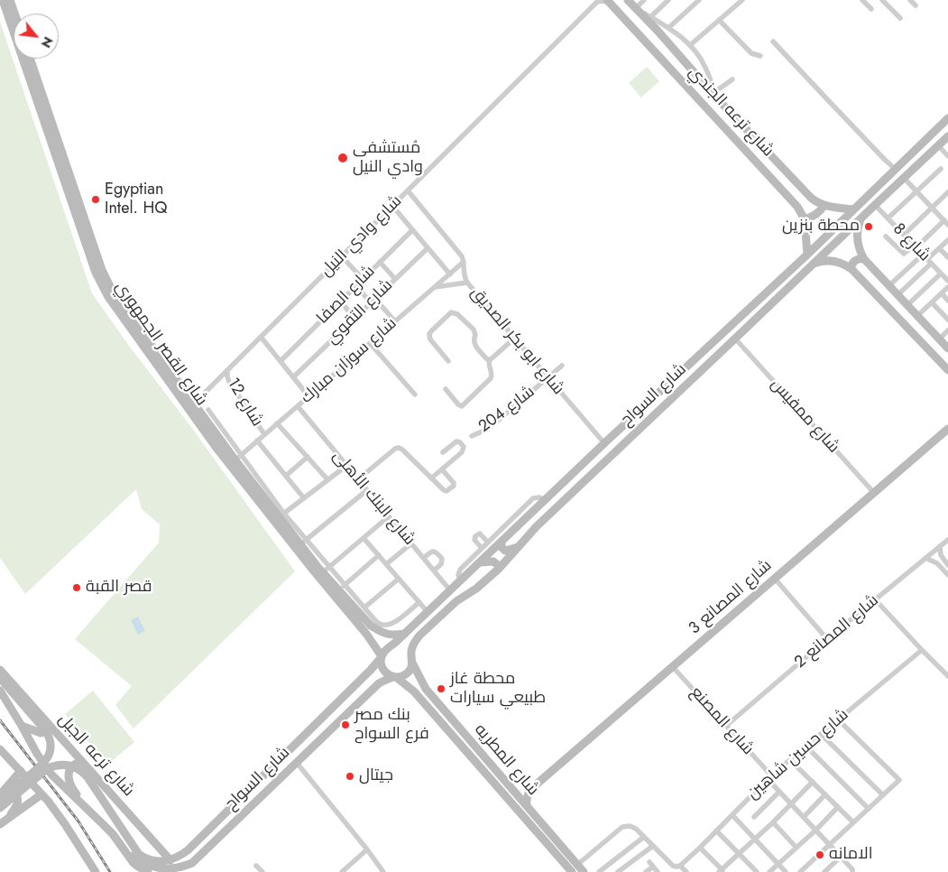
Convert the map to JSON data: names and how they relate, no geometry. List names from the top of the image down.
{
  "streets": {
    "main road": [
      "شارع ترعه الجندي",
      "شارع القصر الجمهوري",
      "شارع السواح",
      "شارع المصانع 3",
      "شارع ترعه الجبل",
      "شارع المطريه"
    ],
    "street": [
      "شارع وادي النيل",
      "شارع 8",
      "شارع الصفا",
      "شارع التقوي",
      "شارع ابو بكر الصديق",
      "شارع سوزان مبارك",
      "شارع 12",
      "شارع 204",
      "شارع ممفيس",
      "شارع البنك الأهلى",
      "شارع المصانع 2",
      "شارع المصنع",
      "شارع حسين شاهين"
    ]
  },
  "crossings": [
    ["شارع ترعه الجندي", "شارع وادي النيل"],
    ["شارع ترعه الجندي", "شارع السواح"],
    ["شارع وادي النيل", "شارع ابو بكر الصديق"],
    ["شارع وادي النيل", "شارع القصر الجمهوري"],
    ["شارع وادي النيل", "شارع 12"],
    ["شارع 8", "شارع السواح"],
    ["شارع ابو بكر الصديق", "شارع سوزان مبارك"],
    ["شارع ابو بكر الصديق", "شارع السواح"],
    ["شارع ابو بكر الصديق", "شارع 204"],
    ["شارع القصر الجمهوري", "شارع سوزان مبارك"],
    ["شارع القصر الجمهوري", "شارع السواح"],
    ["شارع سوزان مبارك", "شارع 12"],
    ["شارع سوزان مبارك", "شارع البنك الأهلى"],
    ["شارع السواح", "شارع ممفيس"],
    ["شارع السواح", "شارع البنك الأهلى"],
    ["شارع السواح", "شارع ترعه الجبل"],
    ["شارع السواح", "شارع المطريه"],
    ["شارع ممفيس", "شارع المصانع 3"],
    ["شارع المصانع 3", "شارع المصنع"],
    ["شارع المصانع 2", "شارع المصنع"],
    ["شارع المصنع", "شارع حسين شاهين"]
  ],
  "places": [
    "مُستشفى وادي النيل",
    "Egyptian Intel. HQ",
    "محطة بنزين",
    "قصر القبة",
    "محطة غاز طبيعي سيارات",
    "بنك مصر فرع السواح",
    "جيتال",
    "الامانه"
  ],
  "north": "bottom right"
}
